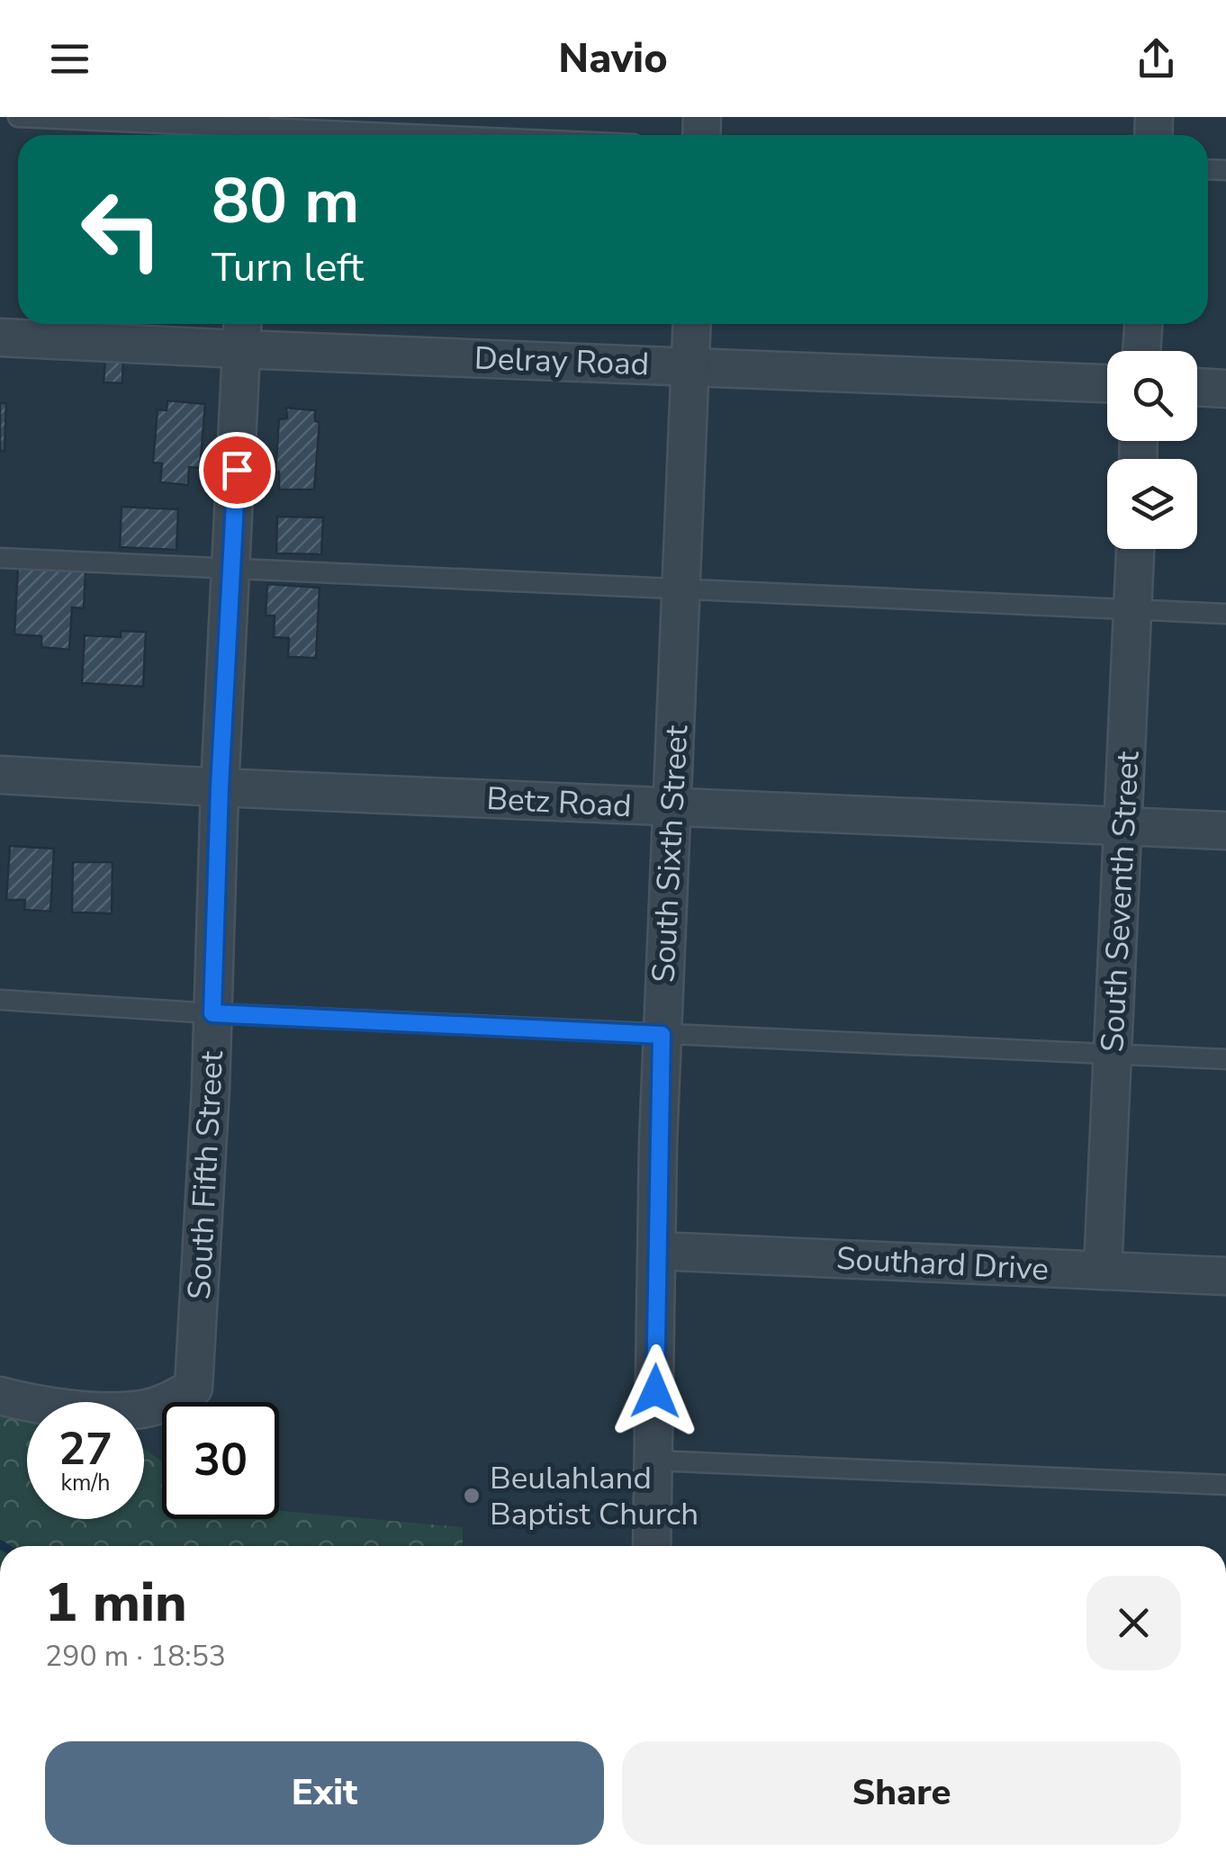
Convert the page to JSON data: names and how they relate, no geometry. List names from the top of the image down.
{
  "streets": {
    "street": [
      "Delray Road",
      "Betz Road",
      "South Sixth Street",
      "South Seventh Street",
      "South Fifth Street",
      "Southard Drive"
    ]
  },
  "crossings": [
    ["Delray Road", "South Sixth Street"],
    ["Delray Road", "South Fifth Street"],
    ["Betz Road", "South Sixth Street"],
    ["Betz Road", "South Seventh Street"],
    ["Betz Road", "South Fifth Street"],
    ["South Sixth Street", "Southard Drive"],
    ["South Seventh Street", "Southard Drive"]
  ],
  "places": ["Beulahland Baptist Church"],
  "page": {
    "header": "Navio",
    "turn": ["80 m", "Turn left"],
    "speed": "27 km/h",
    "limit": "30",
    "heading": ["1 min", "290 m · 18:53"],
    "buttons": ["Exit", "Share"]
  }
}
